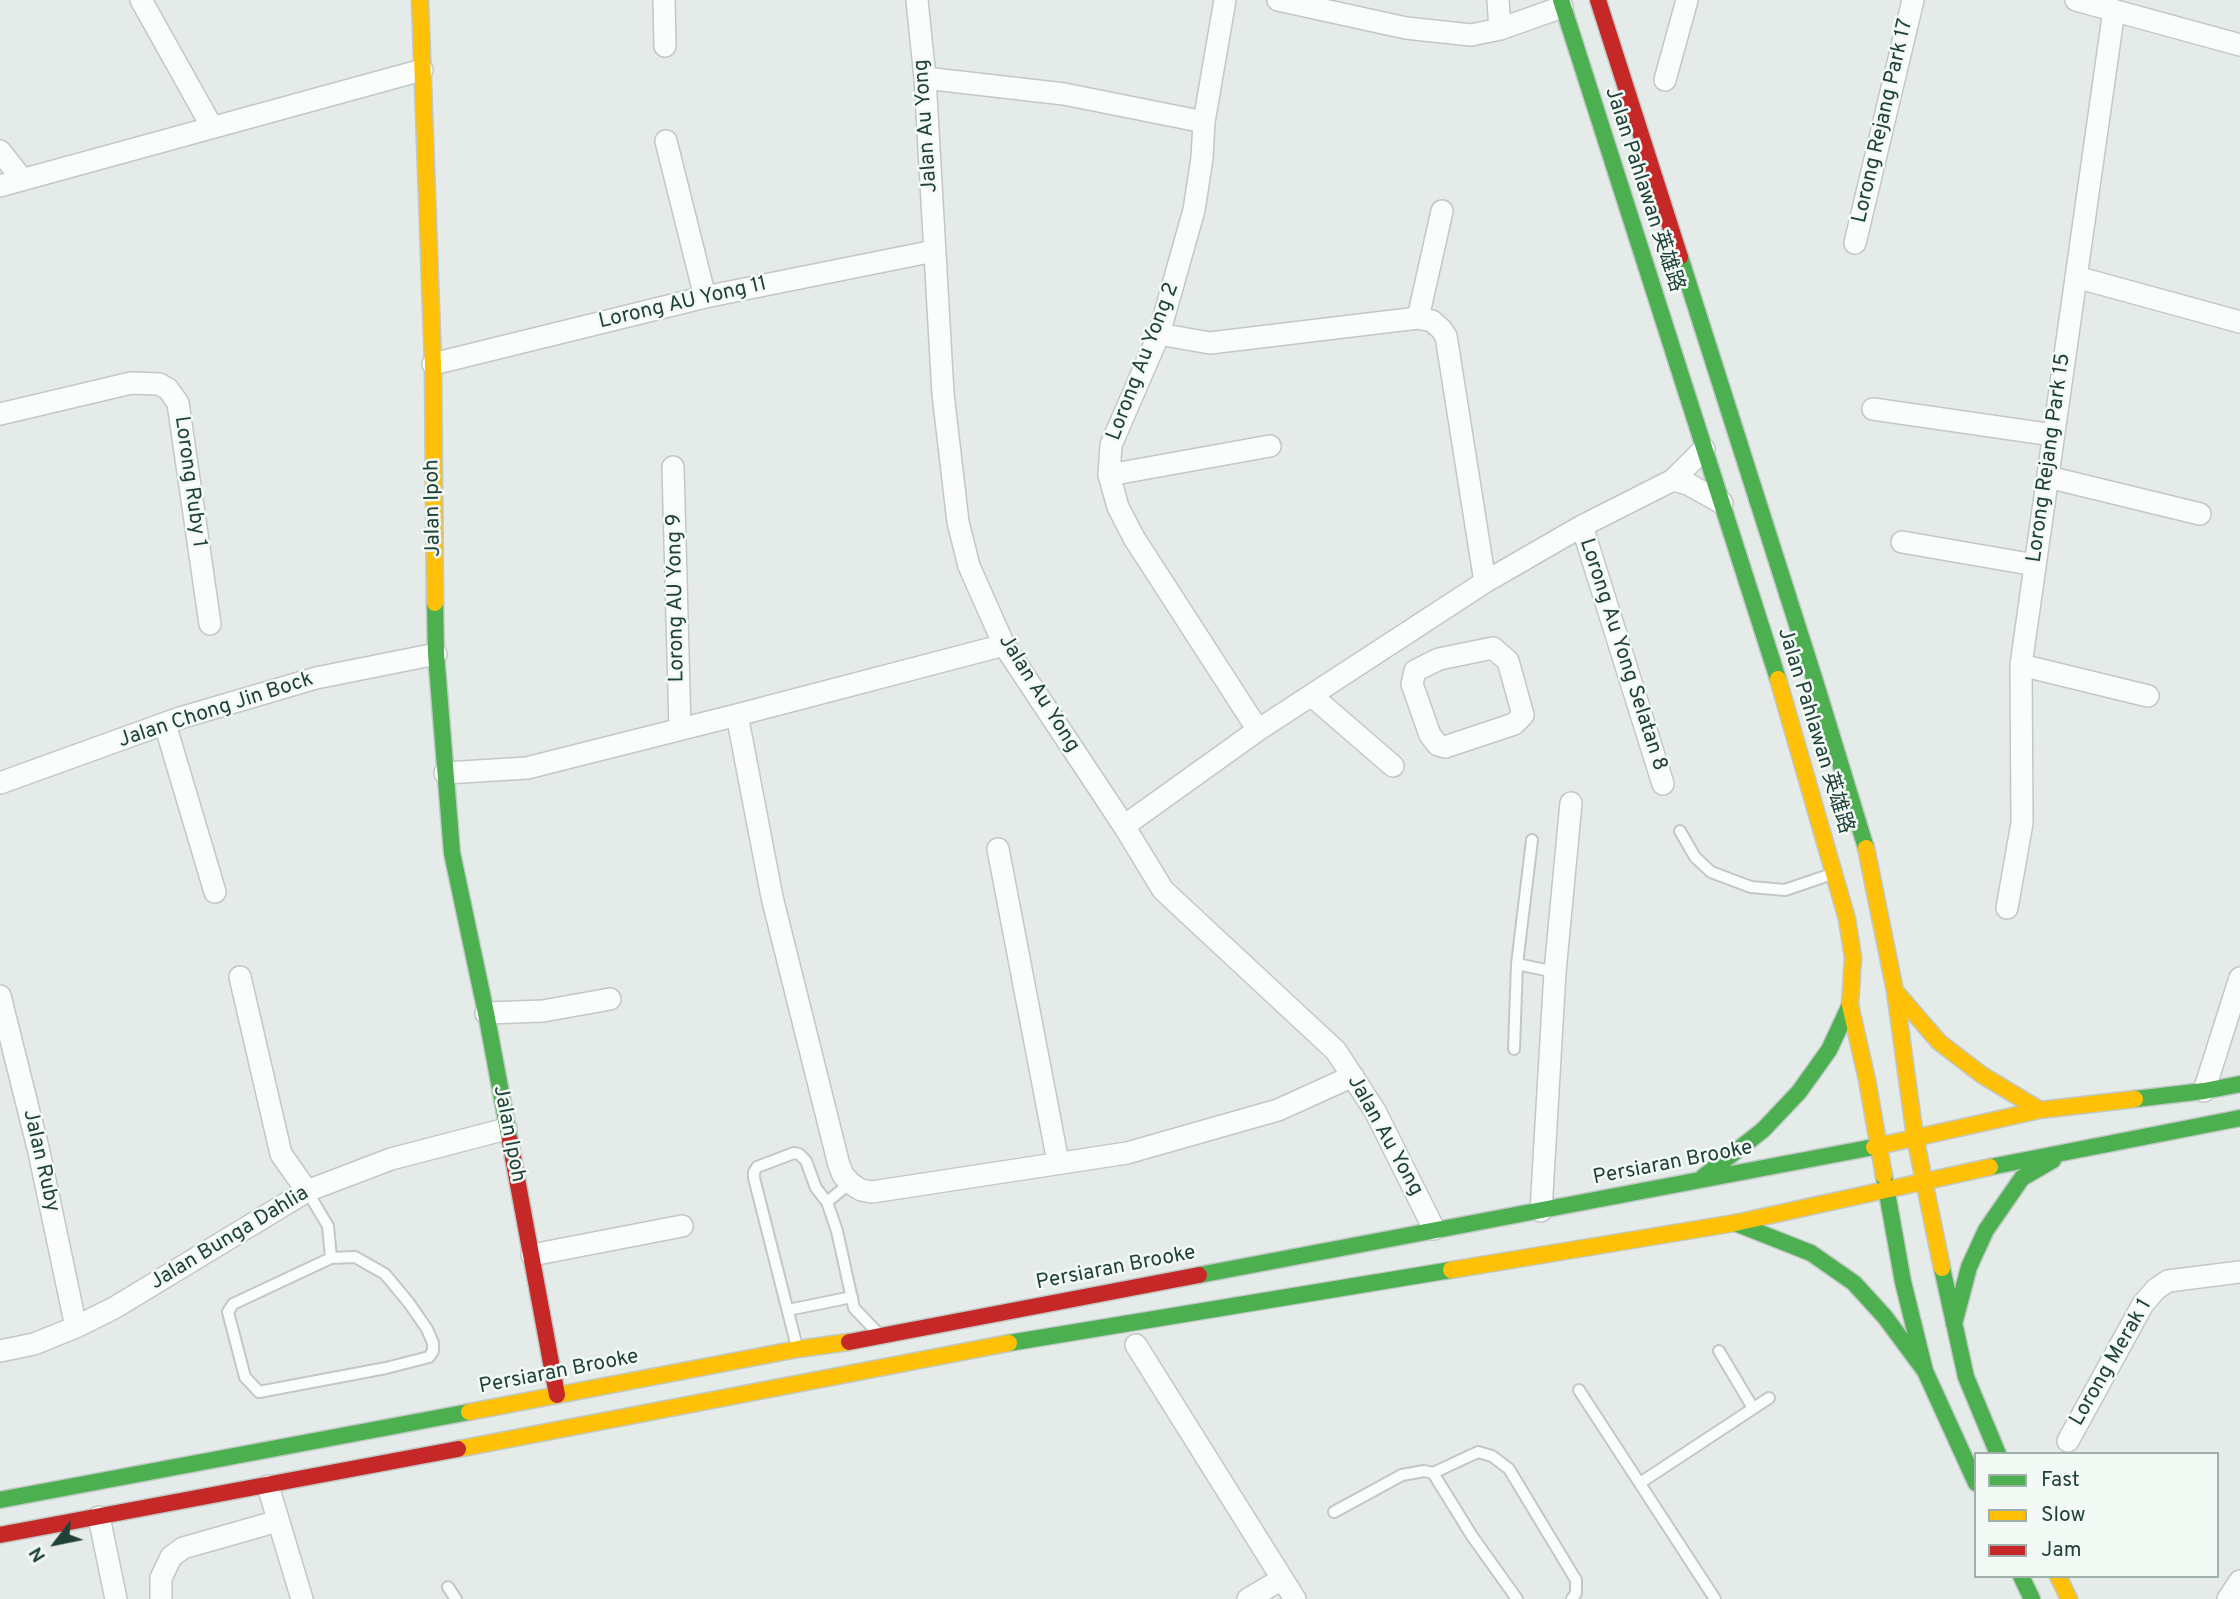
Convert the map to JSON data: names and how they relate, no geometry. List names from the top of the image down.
{
  "streets": {
    "main road": ["Jalan Pahlawan 英雄路", "Jalan Ipoh", "Persiaran Brooke"],
    "street": [
      "Lorong Rejang Park 17",
      "Jalan Au Yong",
      "Lorong AU Yong 11",
      "Lorong Au Yong 2",
      "Lorong Rejang Park 15",
      "Lorong Ruby 1",
      "Lorong AU Yong 9",
      "Lorong Au Yong Selatan 8",
      "Jalan Chong Jin Bock",
      "Jalan Ruby",
      "Jalan Bunga Dahlia",
      "Lorong Merak 1"
    ]
  },
  "crossings": [
    ["Jalan Au Yong", "Lorong AU Yong 11"],
    ["Jalan Au Yong", "Persiaran Brooke"],
    ["Jalan Pahlawan 英雄路", "Persiaran Brooke"],
    ["Lorong AU Yong 11", "Jalan Ipoh"],
    ["Jalan Ipoh", "Jalan Chong Jin Bock"],
    ["Jalan Ipoh", "Persiaran Brooke"],
    ["Jalan Ipoh", "Jalan Bunga Dahlia"],
    ["Jalan Ruby", "Jalan Bunga Dahlia"]
  ],
  "legend": ["Fast", "Slow", "Jam"],
  "north": "bottom left"
}
